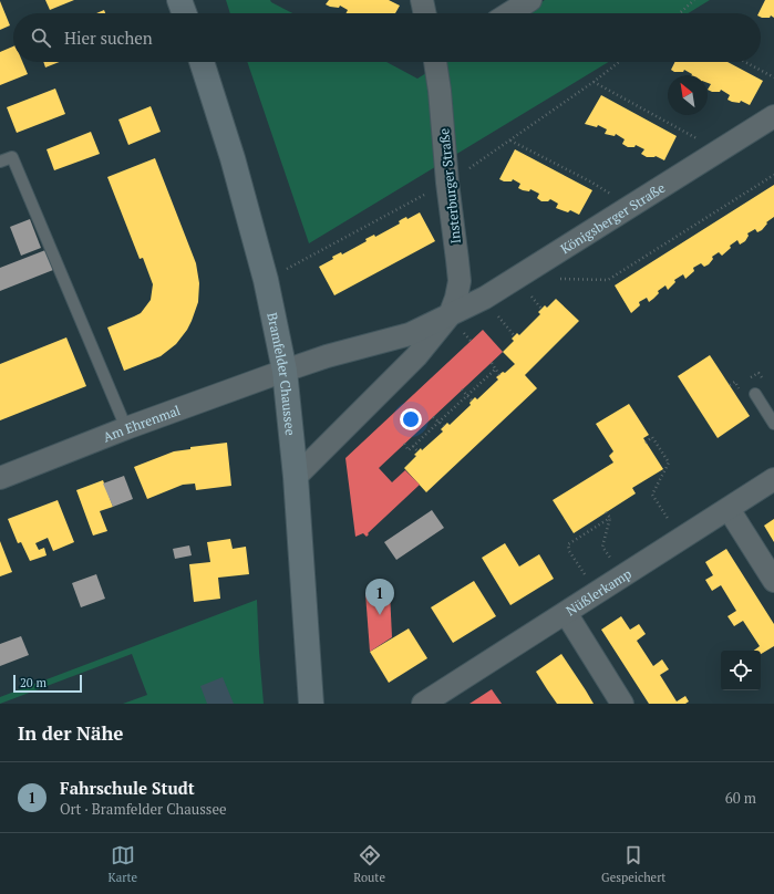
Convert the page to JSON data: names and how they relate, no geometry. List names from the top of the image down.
{
  "streets": {
    "main road": ["Bramfelder Chaussee"],
    "street": [
      "Insterburger Straße",
      "Königsberger Straße",
      "Am Ehrenmal",
      "Nüßlerkamp"
    ]
  },
  "crossings": [
    ["Insterburger Straße", "Königsberger Straße"],
    ["Königsberger Straße", "Bramfelder Chaussee"],
    ["Königsberger Straße", "Am Ehrenmal"],
    ["Bramfelder Chaussee", "Am Ehrenmal"]
  ],
  "scale_bar": "20 m",
  "north": "top left",
  "page": {
    "search": "Hier suchen",
    "pins": "1",
    "scale": "20 m",
    "heading": "In der Nähe",
    "list": [
      {
        "mark": "1",
        "name": "Fahrschule Studt",
        "note": "Ort · Bramfelder Chaussee",
        "value": "60 m"
      }
    ],
    "nav": ["Karte", "Route", "Gespeichert"]
  }
}
